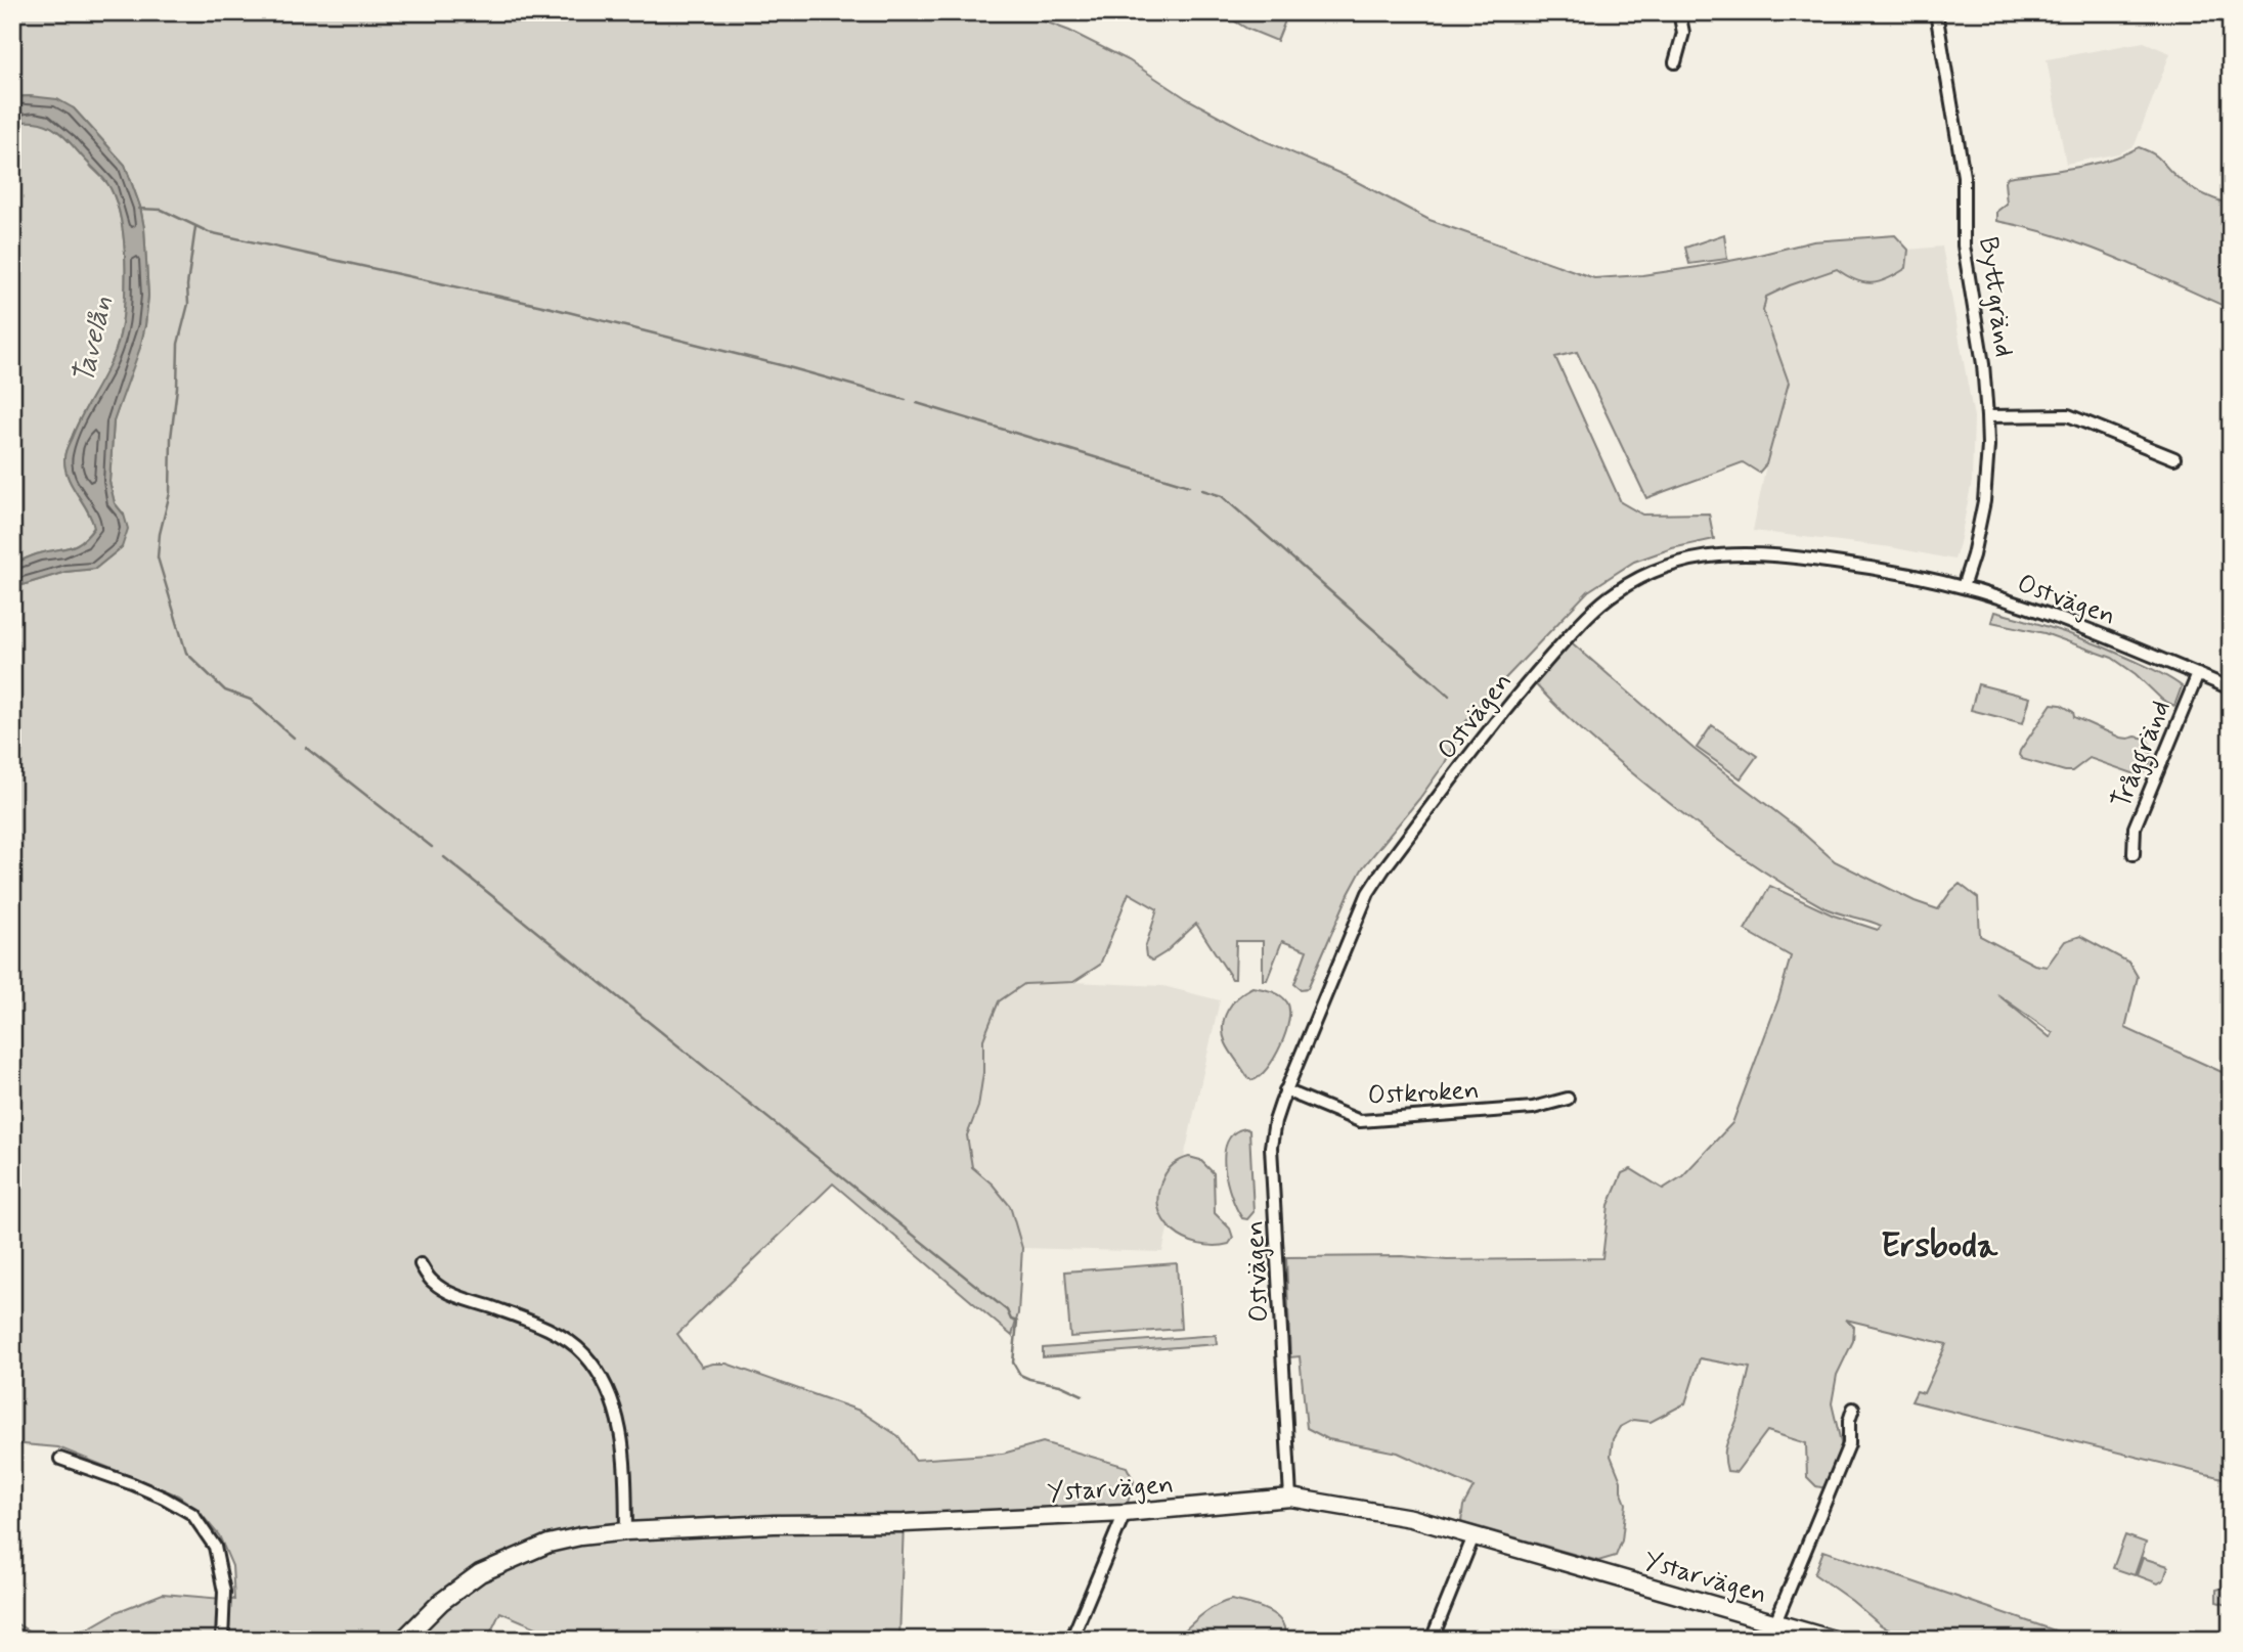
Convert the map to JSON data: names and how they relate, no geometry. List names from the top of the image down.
{
  "streets": {
    "street": [
      "Byttgränd",
      "Ostvägen",
      "Tråggränd",
      "Ostkroken",
      "Ystarvägen"
    ]
  },
  "crossings": [
    ["Byttgränd", "Ostvägen"],
    ["Ostvägen", "Tråggränd"],
    ["Ostvägen", "Ostkroken"],
    ["Ostvägen", "Ystarvägen"]
  ],
  "districts": ["Ersboda"],
  "water": ["Tavelån"]
}
